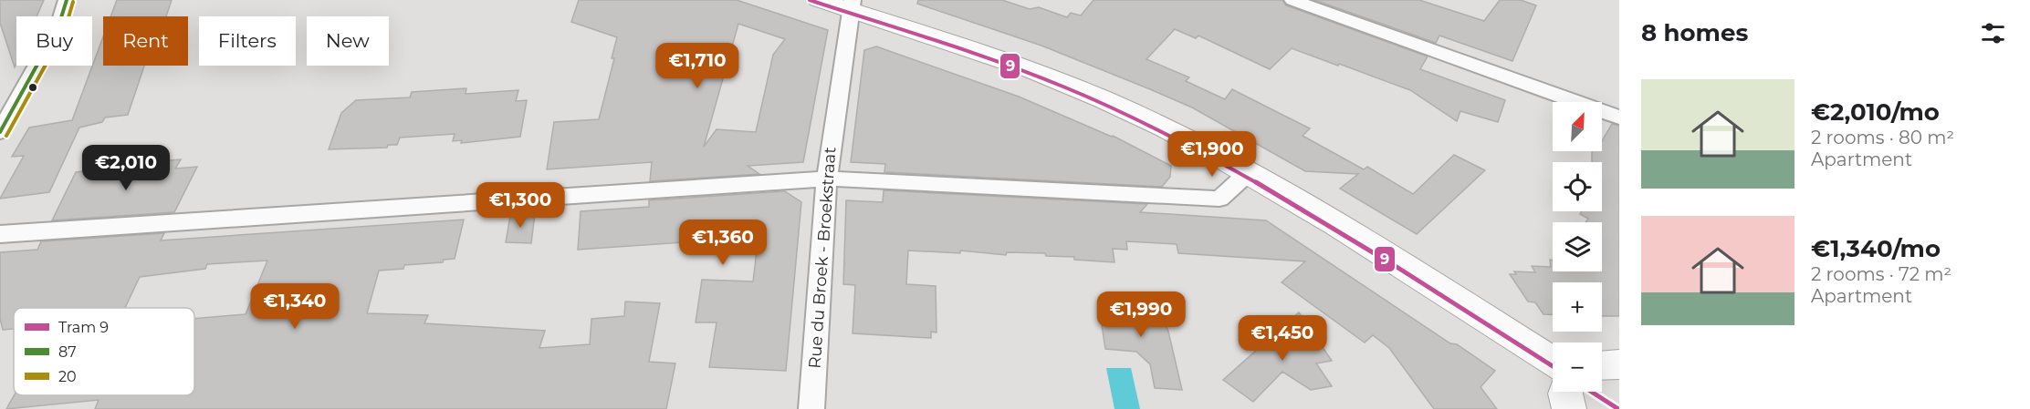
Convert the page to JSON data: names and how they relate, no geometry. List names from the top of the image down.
{
  "streets": {
    "street": ["Rue du Broek - Broekstraat"]
  },
  "lines": ["tram line 9", "transit line 87", "transit line 20"],
  "legend": ["Tram 9", "87", "20"],
  "north": "top right",
  "page": {
    "heading": "8 homes",
    "chip": [
      "Buy",
      "Rent",
      "Filters",
      "New"
    ],
    "price": [
      "€1,710",
      "€1,900",
      "€2,010",
      "€1,300",
      "€1,360",
      "€1,340",
      "€1,990",
      "€1,450"
    ],
    "list": [
      {
        "name": "€2,010/mo",
        "note": "2 rooms · 80 m² · Apartment"
      },
      {
        "name": "€1,340/mo",
        "note": "2 rooms · 72 m² · Apartment"
      }
    ],
    "map_buttons": ["+", "−"]
  }
}
